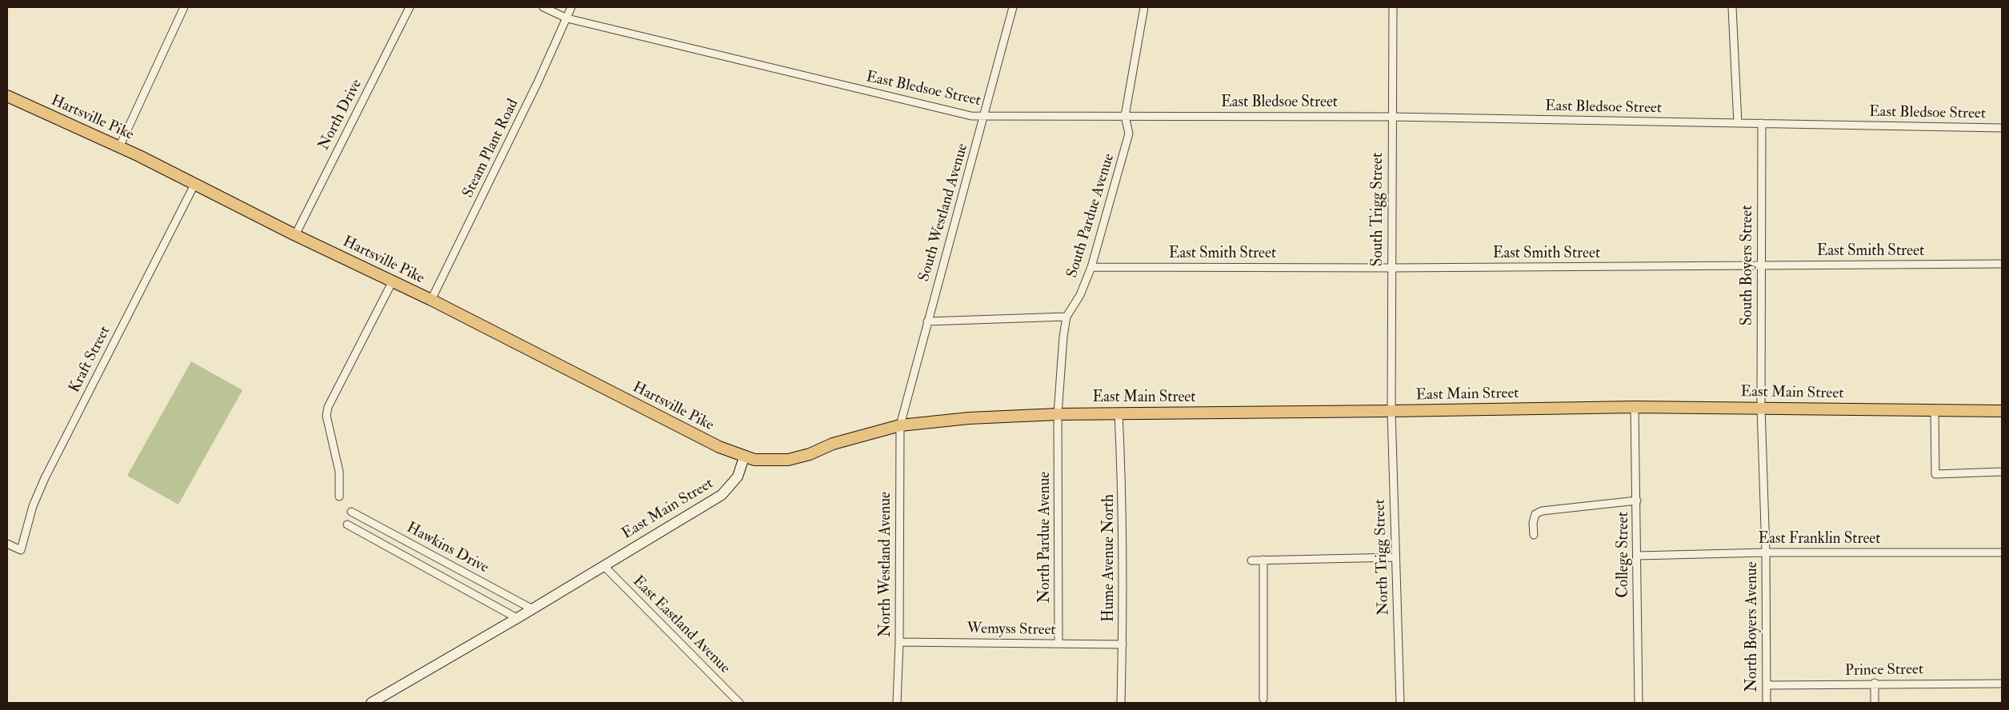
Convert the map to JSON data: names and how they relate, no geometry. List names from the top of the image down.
{
  "streets": {
    "main road": ["Hartsville Pike", "East Main Street"],
    "street": [
      "East Bledsoe Street",
      "North Drive",
      "Steam Plant Road",
      "South Trigg Street",
      "South Westland Avenue",
      "South Pardue Avenue",
      "East Smith Street",
      "South Boyers Street",
      "Kraft Street",
      "North Pardue Avenue",
      "East Franklin Street",
      "Hawkins Drive",
      "College Street",
      "North Trigg Street",
      "Hume Avenue North",
      "North Westland Avenue",
      "East Eastland Avenue",
      "North Boyers Avenue",
      "Wemyss Street",
      "Prince Street"
    ]
  },
  "crossings": [
    ["East Bledsoe Street", "Steam Plant Road"],
    ["East Bledsoe Street", "South Trigg Street"],
    ["East Bledsoe Street", "South Westland Avenue"],
    ["East Bledsoe Street", "South Pardue Avenue"],
    ["East Bledsoe Street", "South Boyers Street"],
    ["North Drive", "Hartsville Pike"],
    ["Hartsville Pike", "Steam Plant Road"],
    ["Hartsville Pike", "Kraft Street"],
    ["Hartsville Pike", "East Main Street"],
    ["South Trigg Street", "East Smith Street"],
    ["South Trigg Street", "East Main Street"],
    ["South Trigg Street", "North Trigg Street"],
    ["South Westland Avenue", "East Main Street"],
    ["South Westland Avenue", "North Westland Avenue"],
    ["South Pardue Avenue", "East Smith Street"],
    ["South Pardue Avenue", "East Main Street"],
    ["South Pardue Avenue", "North Pardue Avenue"],
    ["East Smith Street", "South Boyers Street"],
    ["South Boyers Street", "East Main Street"],
    ["South Boyers Street", "North Boyers Avenue"],
    ["East Main Street", "Hawkins Drive"],
    ["East Main Street", "College Street"],
    ["East Main Street", "North Trigg Street"],
    ["East Main Street", "Hume Avenue North"],
    ["East Main Street", "North Westland Avenue"],
    ["East Main Street", "East Eastland Avenue"],
    ["East Main Street", "North Boyers Avenue"],
    ["North Pardue Avenue", "Wemyss Street"],
    ["East Franklin Street", "College Street"],
    ["East Franklin Street", "North Boyers Avenue"],
    ["Hume Avenue North", "Wemyss Street"],
    ["North Westland Avenue", "Wemyss Street"],
    ["North Boyers Avenue", "Prince Street"]
  ]
}
